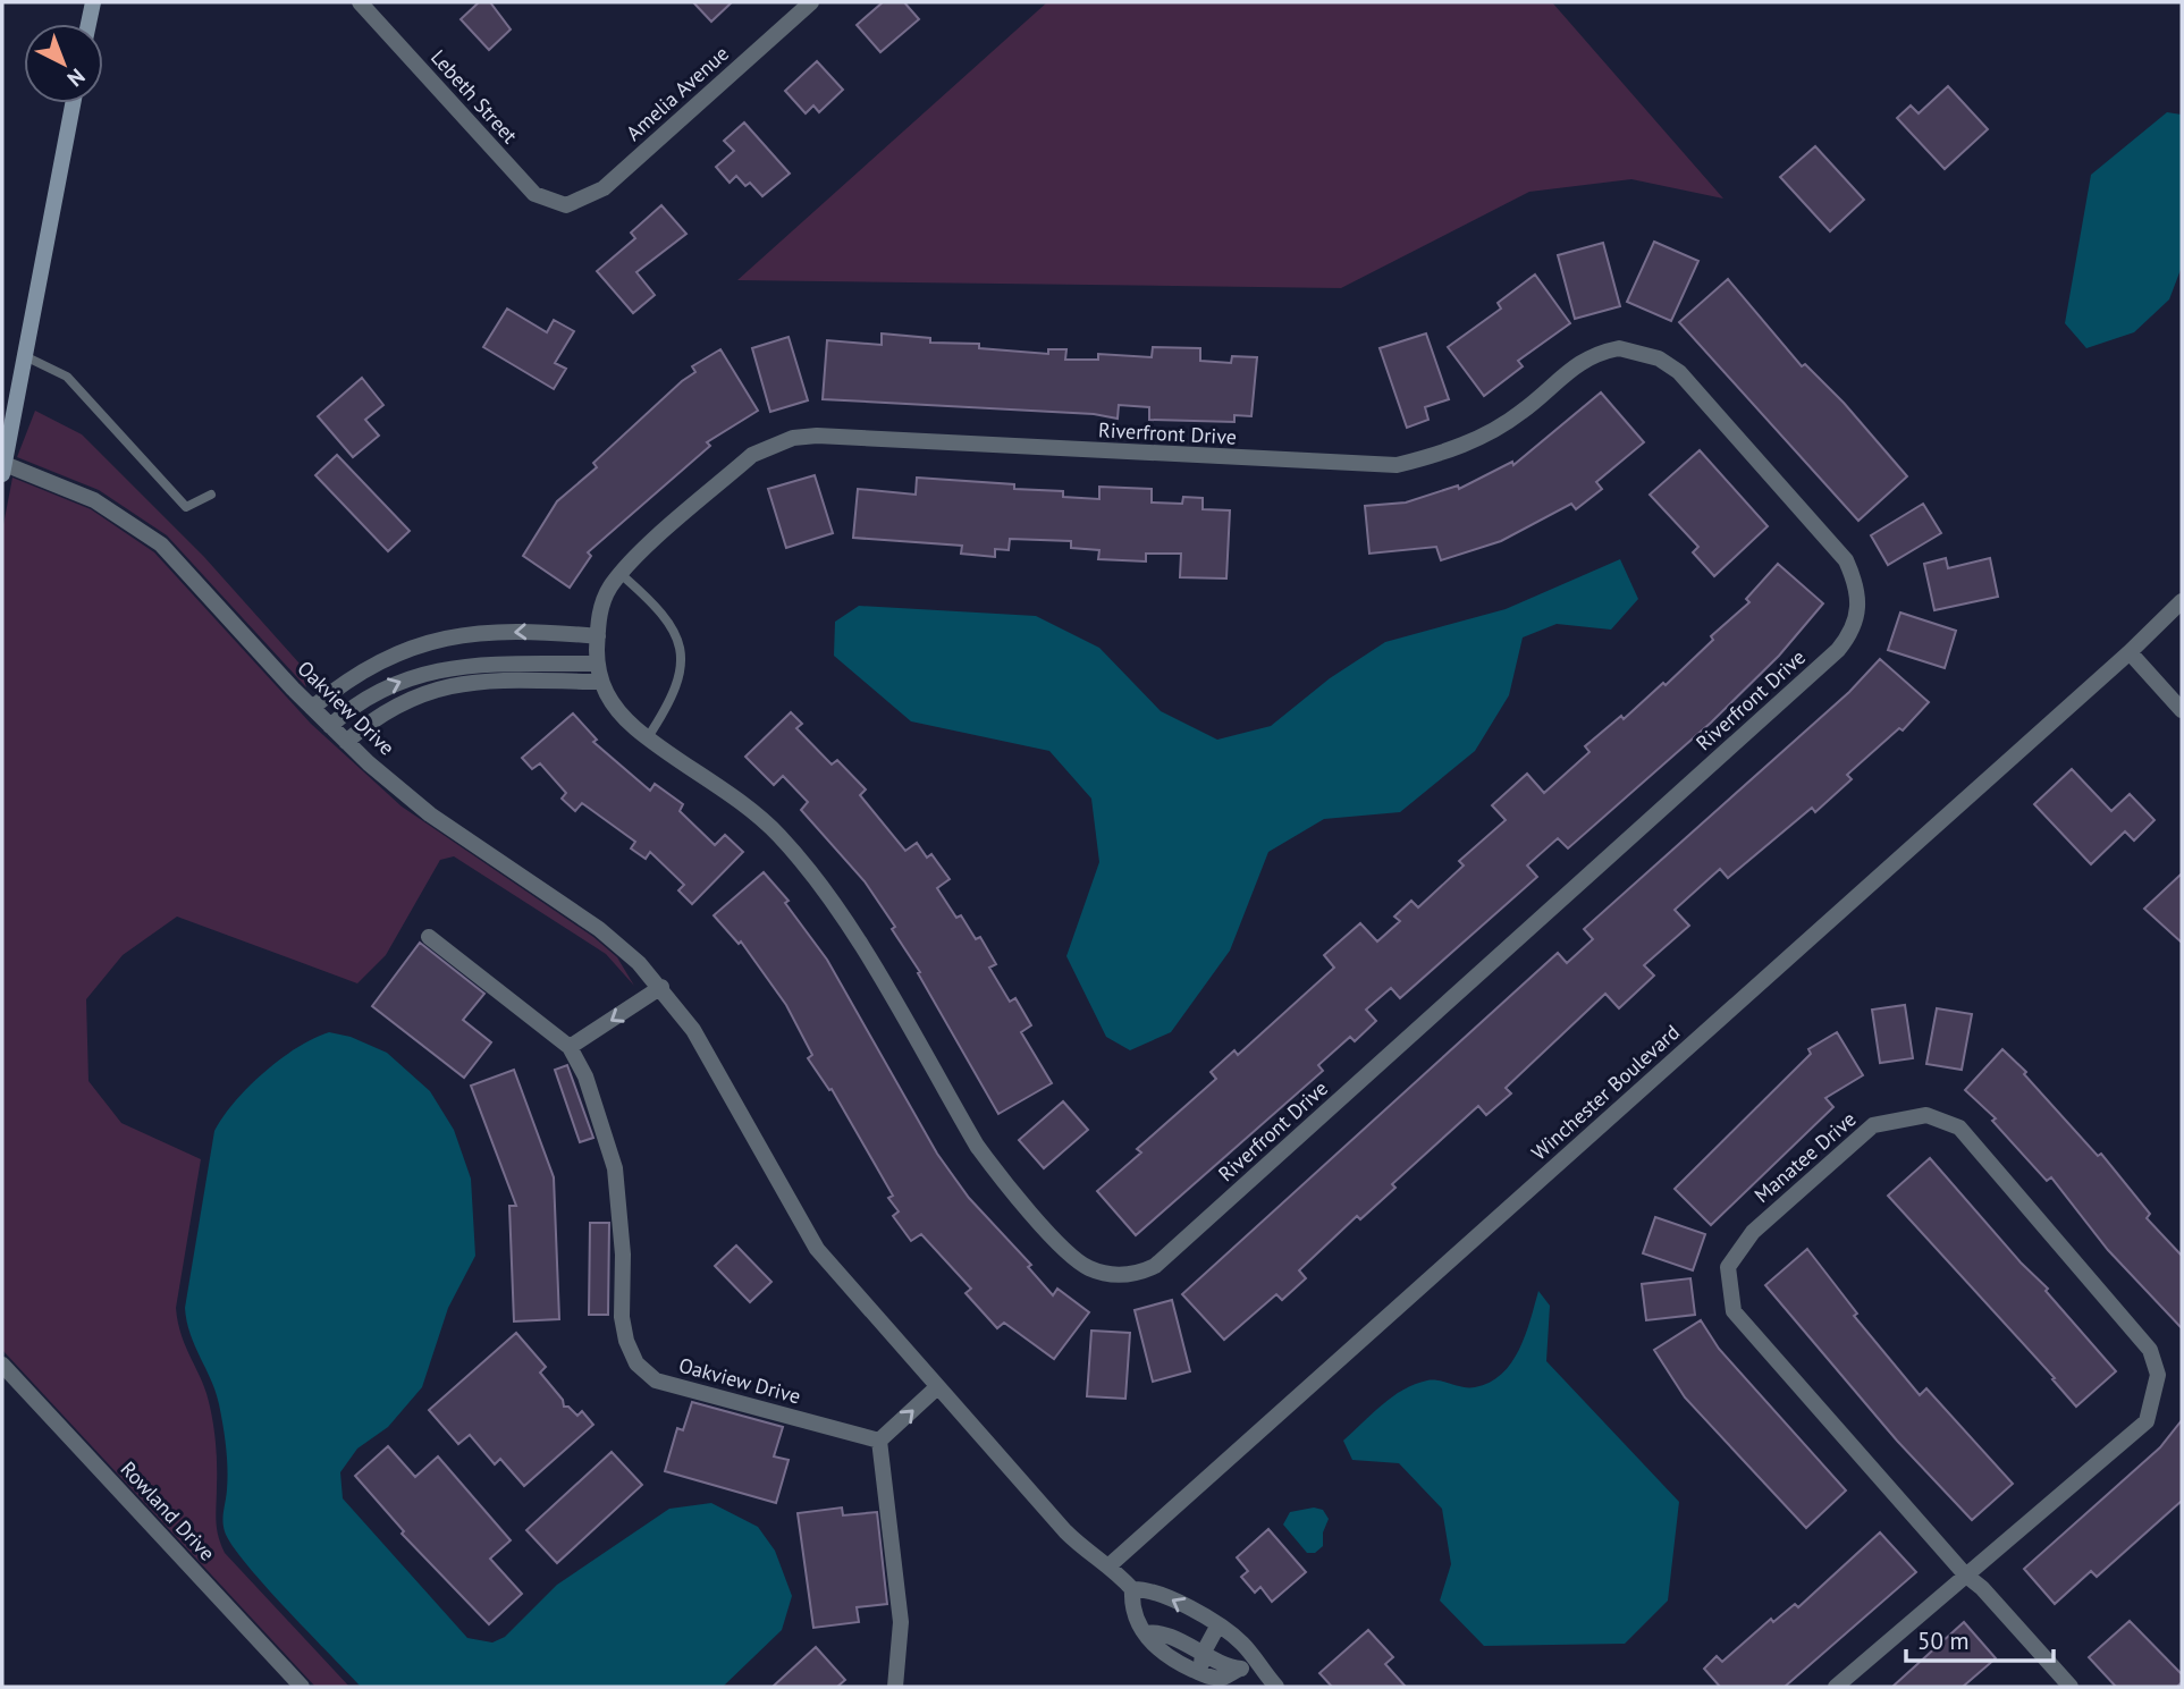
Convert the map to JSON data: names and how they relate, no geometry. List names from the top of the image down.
{
  "streets": {
    "street": [
      "Amelia Avenue",
      "Lebeth Street",
      "Riverfront Drive",
      "Oakview Drive",
      "Winchester Boulevard",
      "Manatee Drive",
      "Rowland Drive"
    ]
  },
  "crossings": [
    ["Amelia Avenue", "Lebeth Street"],
    ["Oakview Drive", "Winchester Boulevard"]
  ],
  "scale_bar": "50 m",
  "north": "bottom right"
}
